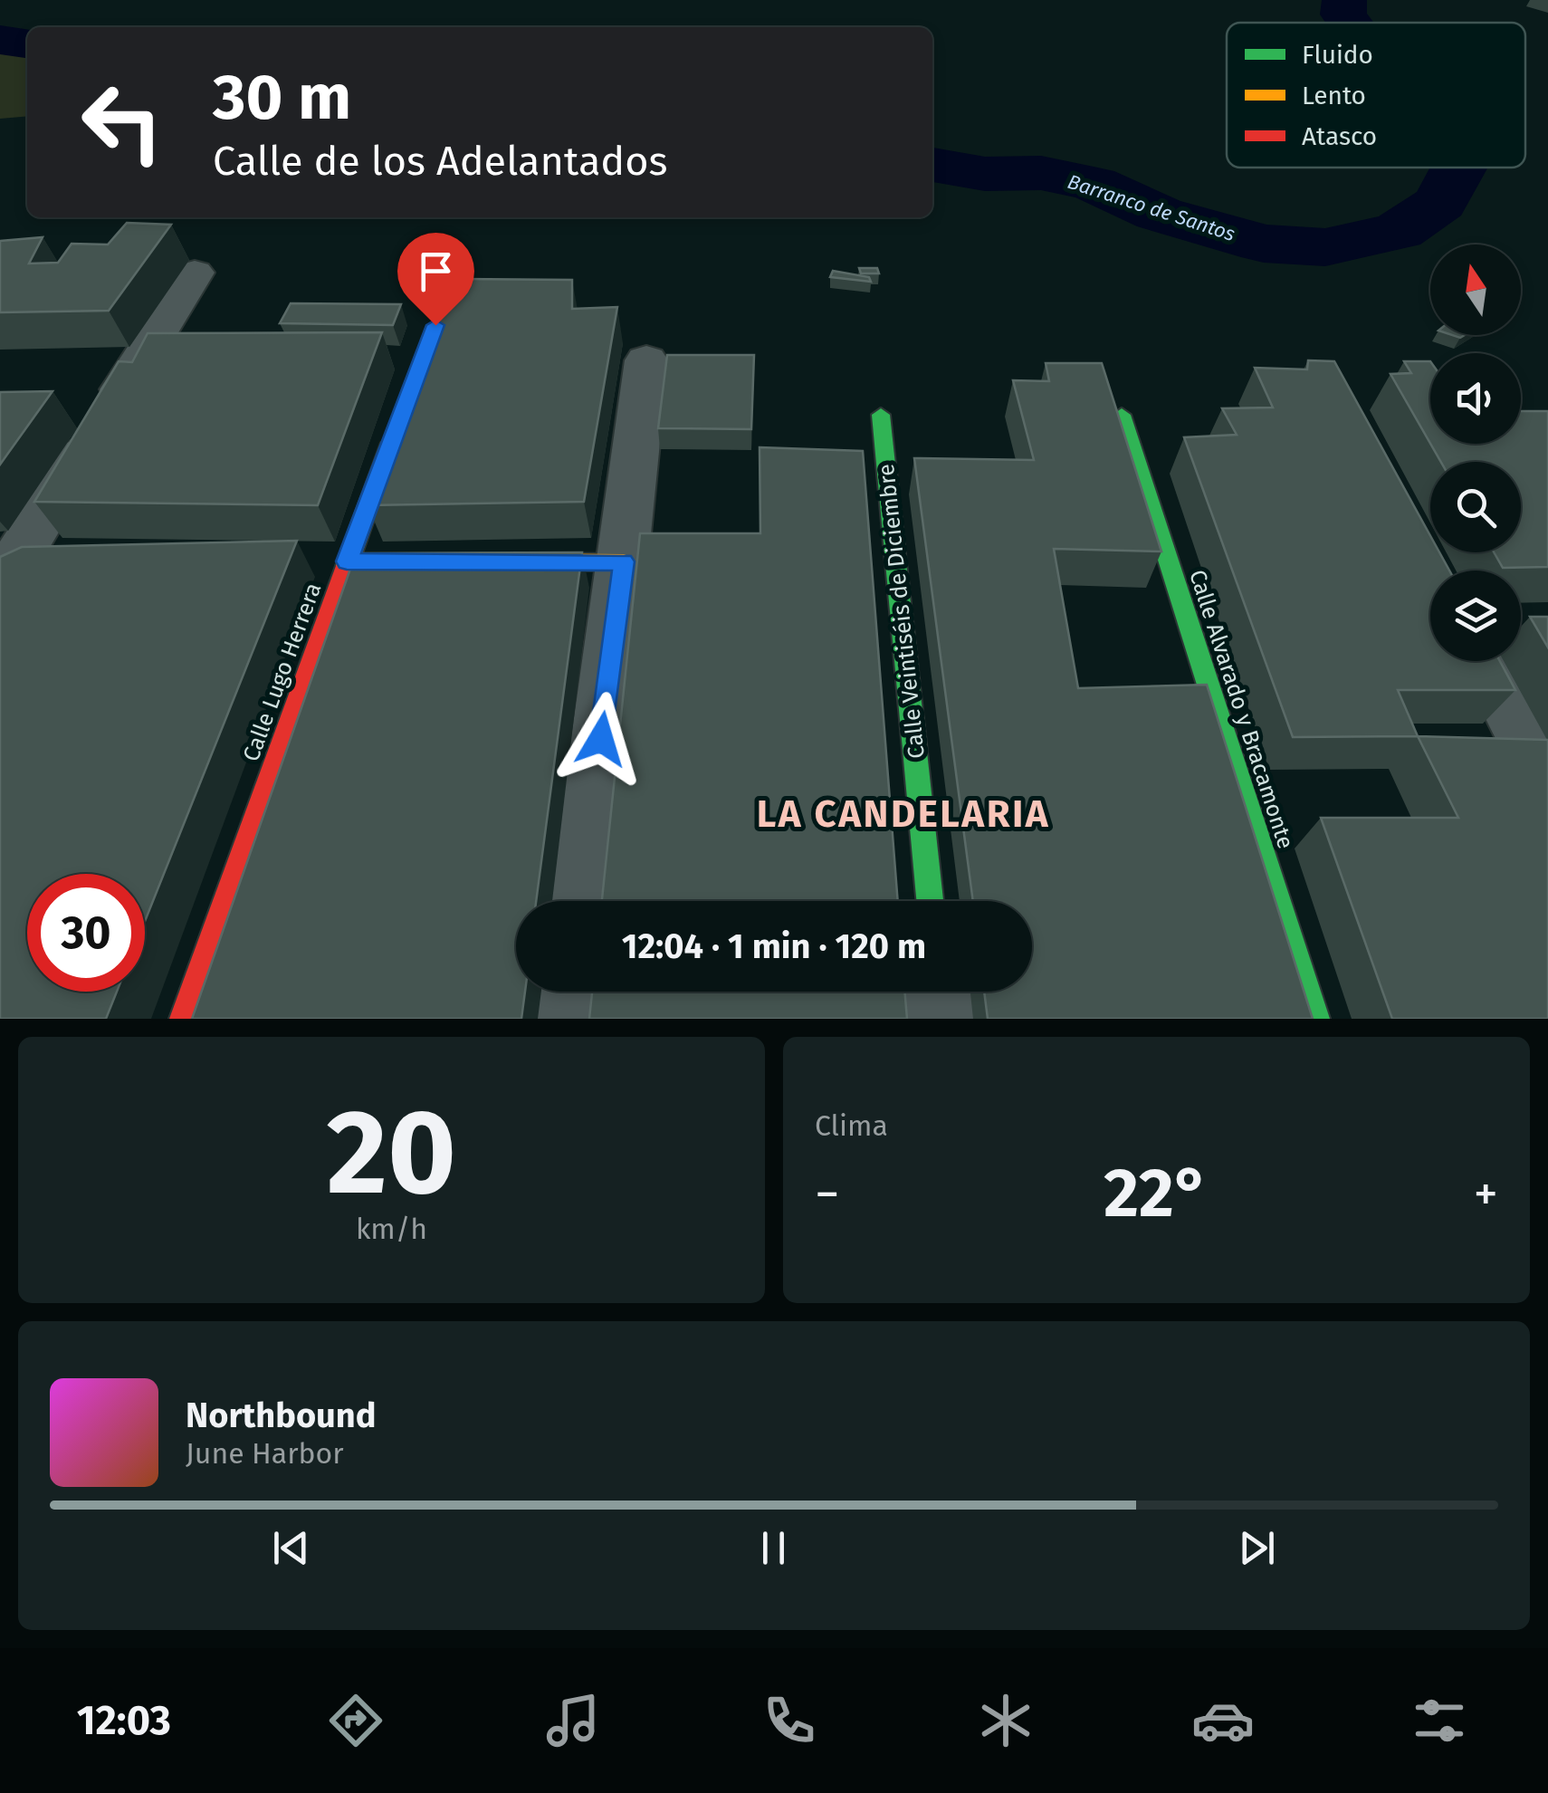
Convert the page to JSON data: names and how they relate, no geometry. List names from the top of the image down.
{
  "streets": {
    "street": ["Calle Veintiséis de Diciembre", "Calle Lugo Herrera", "Calle Alvarado y Bracamonte"]
  },
  "districts": ["LA CANDELARIA"],
  "water": ["Barranco de Santos"],
  "legend": ["Fluido", "Lento", "Atasco"],
  "north": "top",
  "page": {
    "turn": ["30 m", "Calle de los Adelantados"],
    "limit": "30",
    "trip": "12:04 · 1 min · 120 m",
    "tile": [
      ["20", "km/h"],
      "Clima"
    ],
    "heat": ["−", "22°", "+"],
    "song": ["Northbound", "June Harbor"],
    "tabs": "12:03"
  }
}
